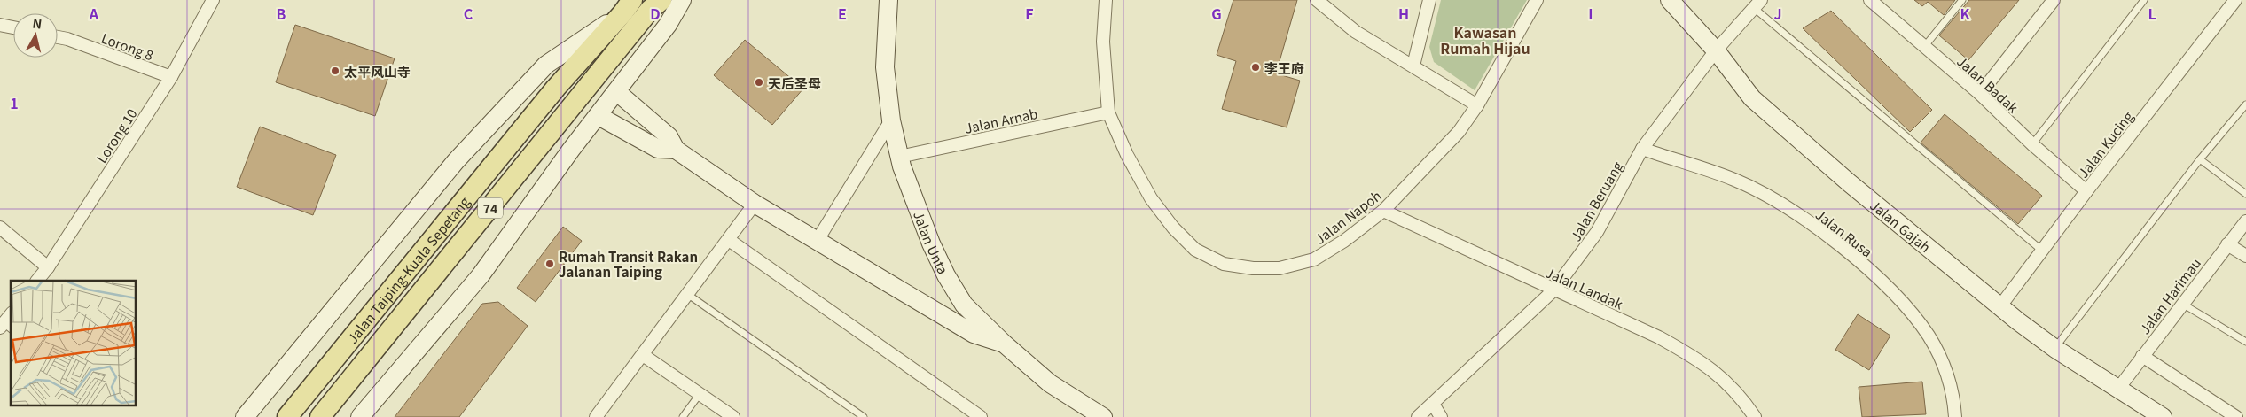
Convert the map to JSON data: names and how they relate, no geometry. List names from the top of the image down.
{
  "streets": {
    "main road": [
      "74",
      "Jalan Gajah",
      "Jalan Unta",
      "Jalan Taiping-Kuala Sepetang"
    ],
    "street": [
      "Lorong 8",
      "Jalan Badak",
      "Jalan Arnab",
      "Lorong 10",
      "Jalan Kucing",
      "Jalan Beruang",
      "Jalan Napoh",
      "Jalan Rusa",
      "Jalan Landak",
      "Jalan Harimau"
    ]
  },
  "crossings": [
    ["Lorong 8", "Lorong 10"],
    ["Jalan Badak", "Jalan Kucing"],
    ["Jalan Arnab", "Jalan Napoh"],
    ["Jalan Arnab", "Jalan Unta"],
    ["Jalan Kucing", "Jalan Gajah"],
    ["Jalan Beruang", "Jalan Gajah"],
    ["Jalan Beruang", "Jalan Rusa"],
    ["Jalan Beruang", "Jalan Landak"],
    ["Jalan Napoh", "Jalan Landak"],
    ["Jalan Gajah", "Jalan Harimau"]
  ],
  "districts": ["Kawasan Rumah Hijau"],
  "places": [
    "李王府",
    "太平风山寺",
    "天后圣母",
    "Rumah Transit Rakan Jalanan Taiping"
  ],
  "north": "top",
  "grid": {
    "columns": [
      "A",
      "B",
      "C",
      "D",
      "E",
      "F",
      "G",
      "H",
      "I",
      "J",
      "K",
      "L"
    ],
    "rows": ["1"]
  }
}
